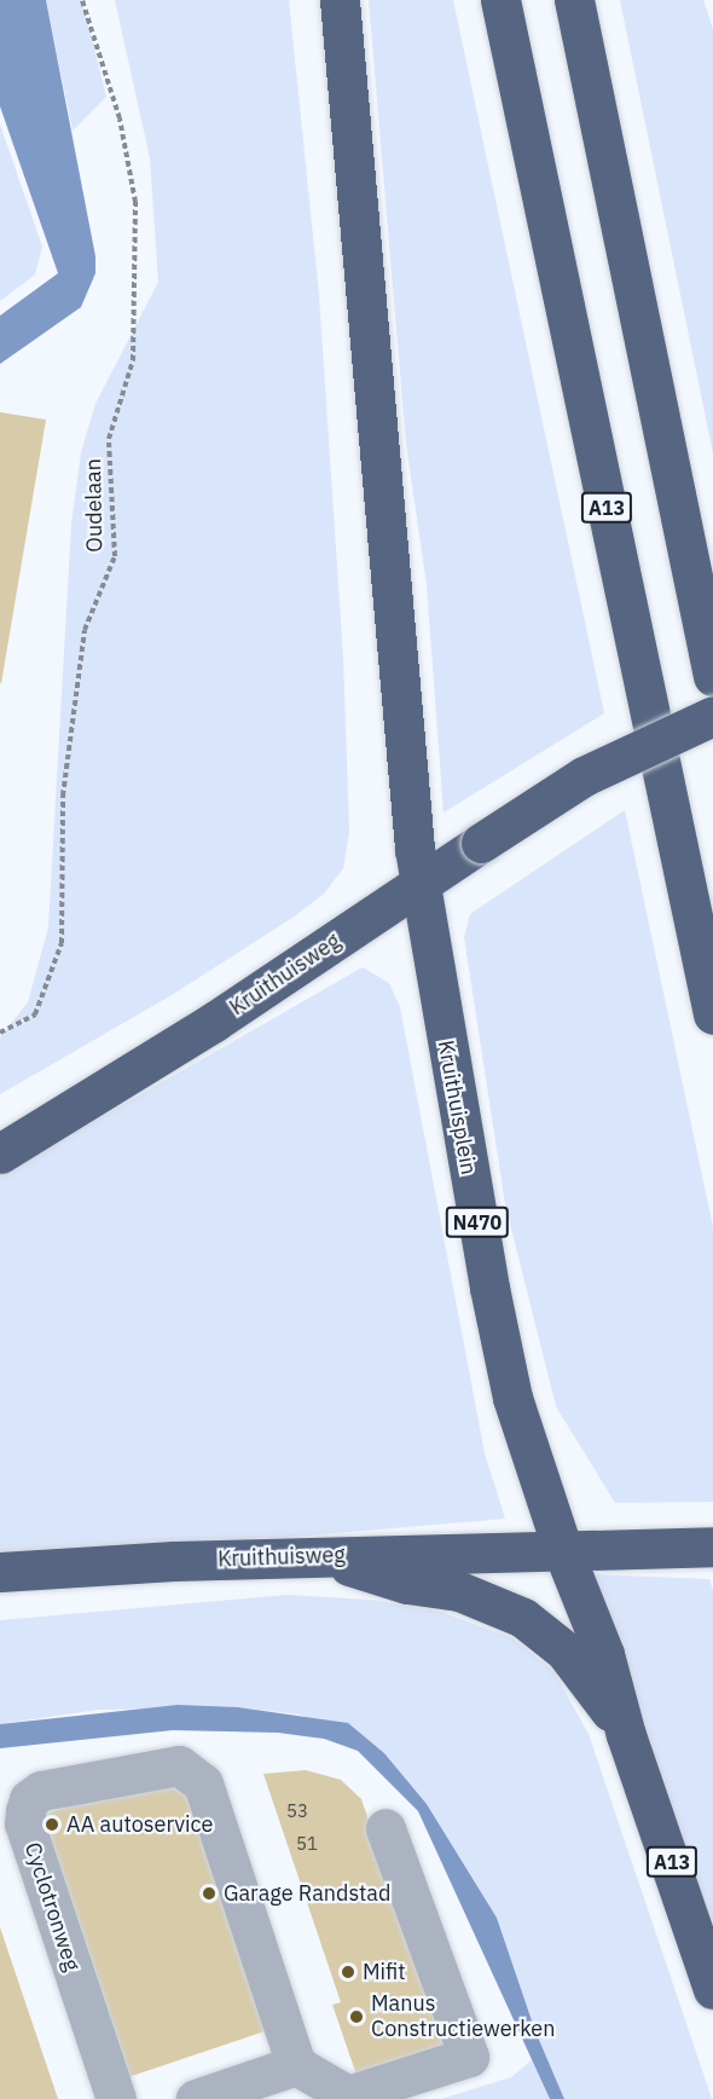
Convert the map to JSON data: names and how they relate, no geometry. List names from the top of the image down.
{
  "streets": {
    "highway": [
      "A13",
      "Kruithuisweg",
      "Kruithuisplein",
      "N470"
    ],
    "lane": ["Cyclotronweg"],
    "path": ["Oudelaan"]
  },
  "crossings": [
    ["A13", "Kruithuisweg"],
    ["A13", "Kruithuisplein"],
    ["Kruithuisweg", "Kruithuisplein"]
  ],
  "places": [
    "AA autoservice",
    "Garage Randstad",
    "Mifit",
    "Manus Constructiewerken"
  ],
  "house_numbers": ["53", "51"]
}
